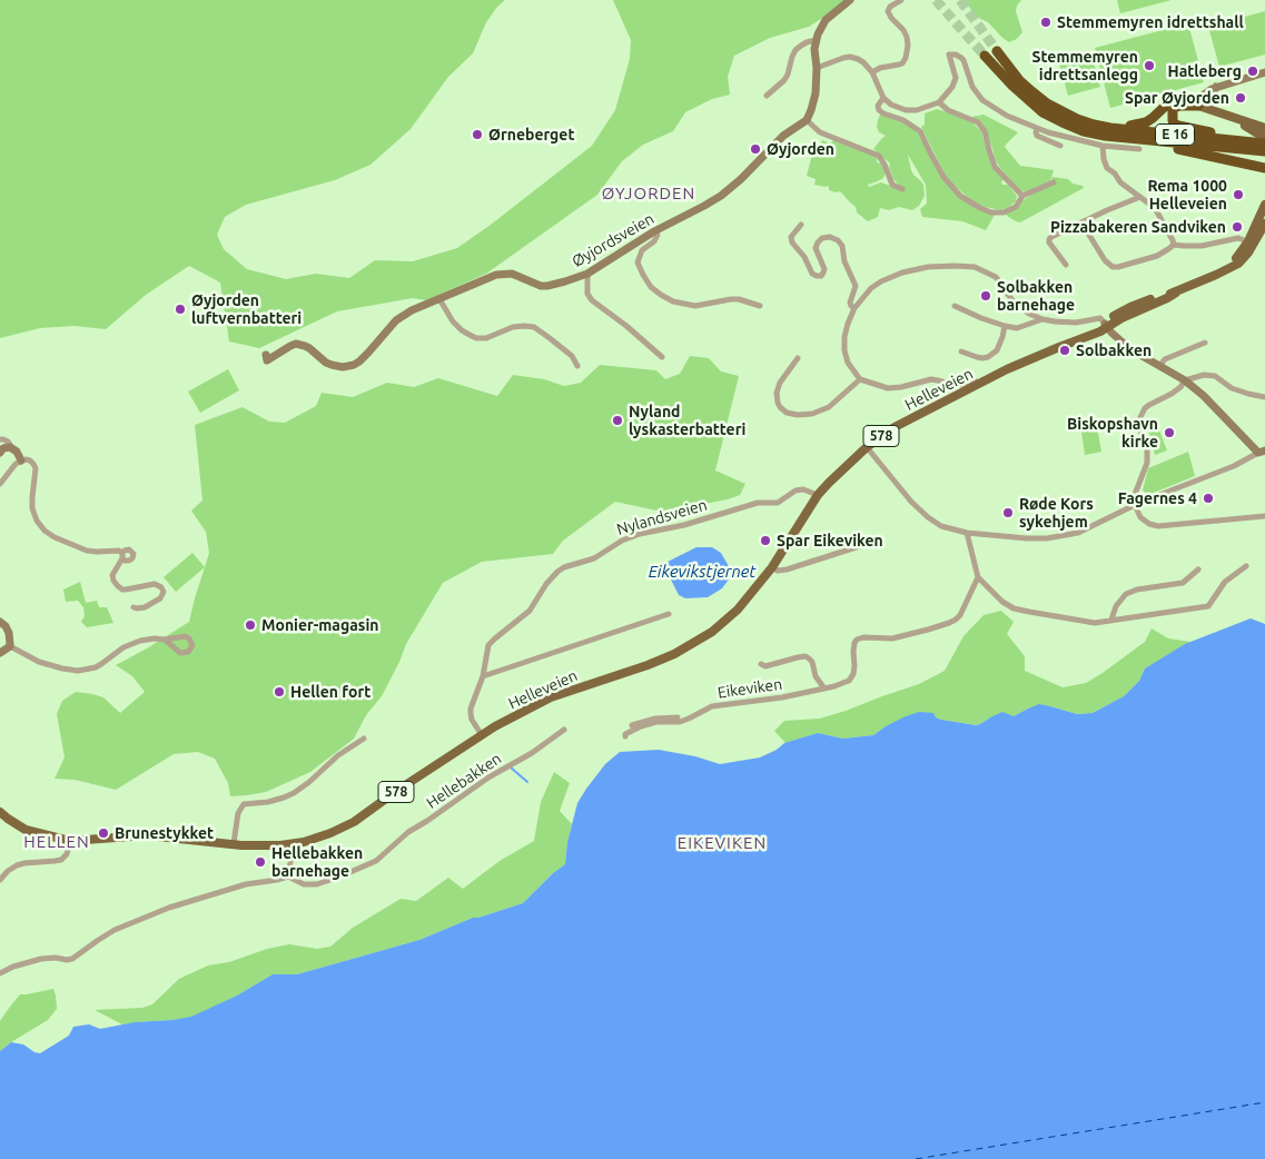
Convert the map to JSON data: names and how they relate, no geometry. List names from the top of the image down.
{
  "streets": {
    "highway": ["E 16"],
    "main road": ["Helleveien", "578"],
    "street": [
      "Øyjordsveien",
      "Nylandsveien",
      "Eikeviken",
      "Hellebakken"
    ]
  },
  "crossings": [
    ["Helleveien", "Nylandsveien"]
  ],
  "districts": ["ØYJORDEN", "HELLEN", "EIKEVIKEN"],
  "water": ["Eikevikstjernet"],
  "places": [
    "Stemmemyren idrettshall",
    "Stemmemyren idrettsanlegg",
    "Hatleberg",
    "Spar Øyjorden",
    "Ørneberget",
    "Øyjorden",
    "Rema 1000 Helleveien",
    "Pizzabakeren Sandviken",
    "Solbakken barnehage",
    "Øyjorden luftvernbatteri",
    "Solbakken",
    "Nyland lyskasterbatteri",
    "Biskopshavn kirke",
    "Fagernes 4",
    "Røde Kors sykehjem",
    "Spar Eikeviken",
    "Monier-magasin",
    "Hellen fort",
    "Brunestykket",
    "Hellebakken barnehage"
  ]
}
